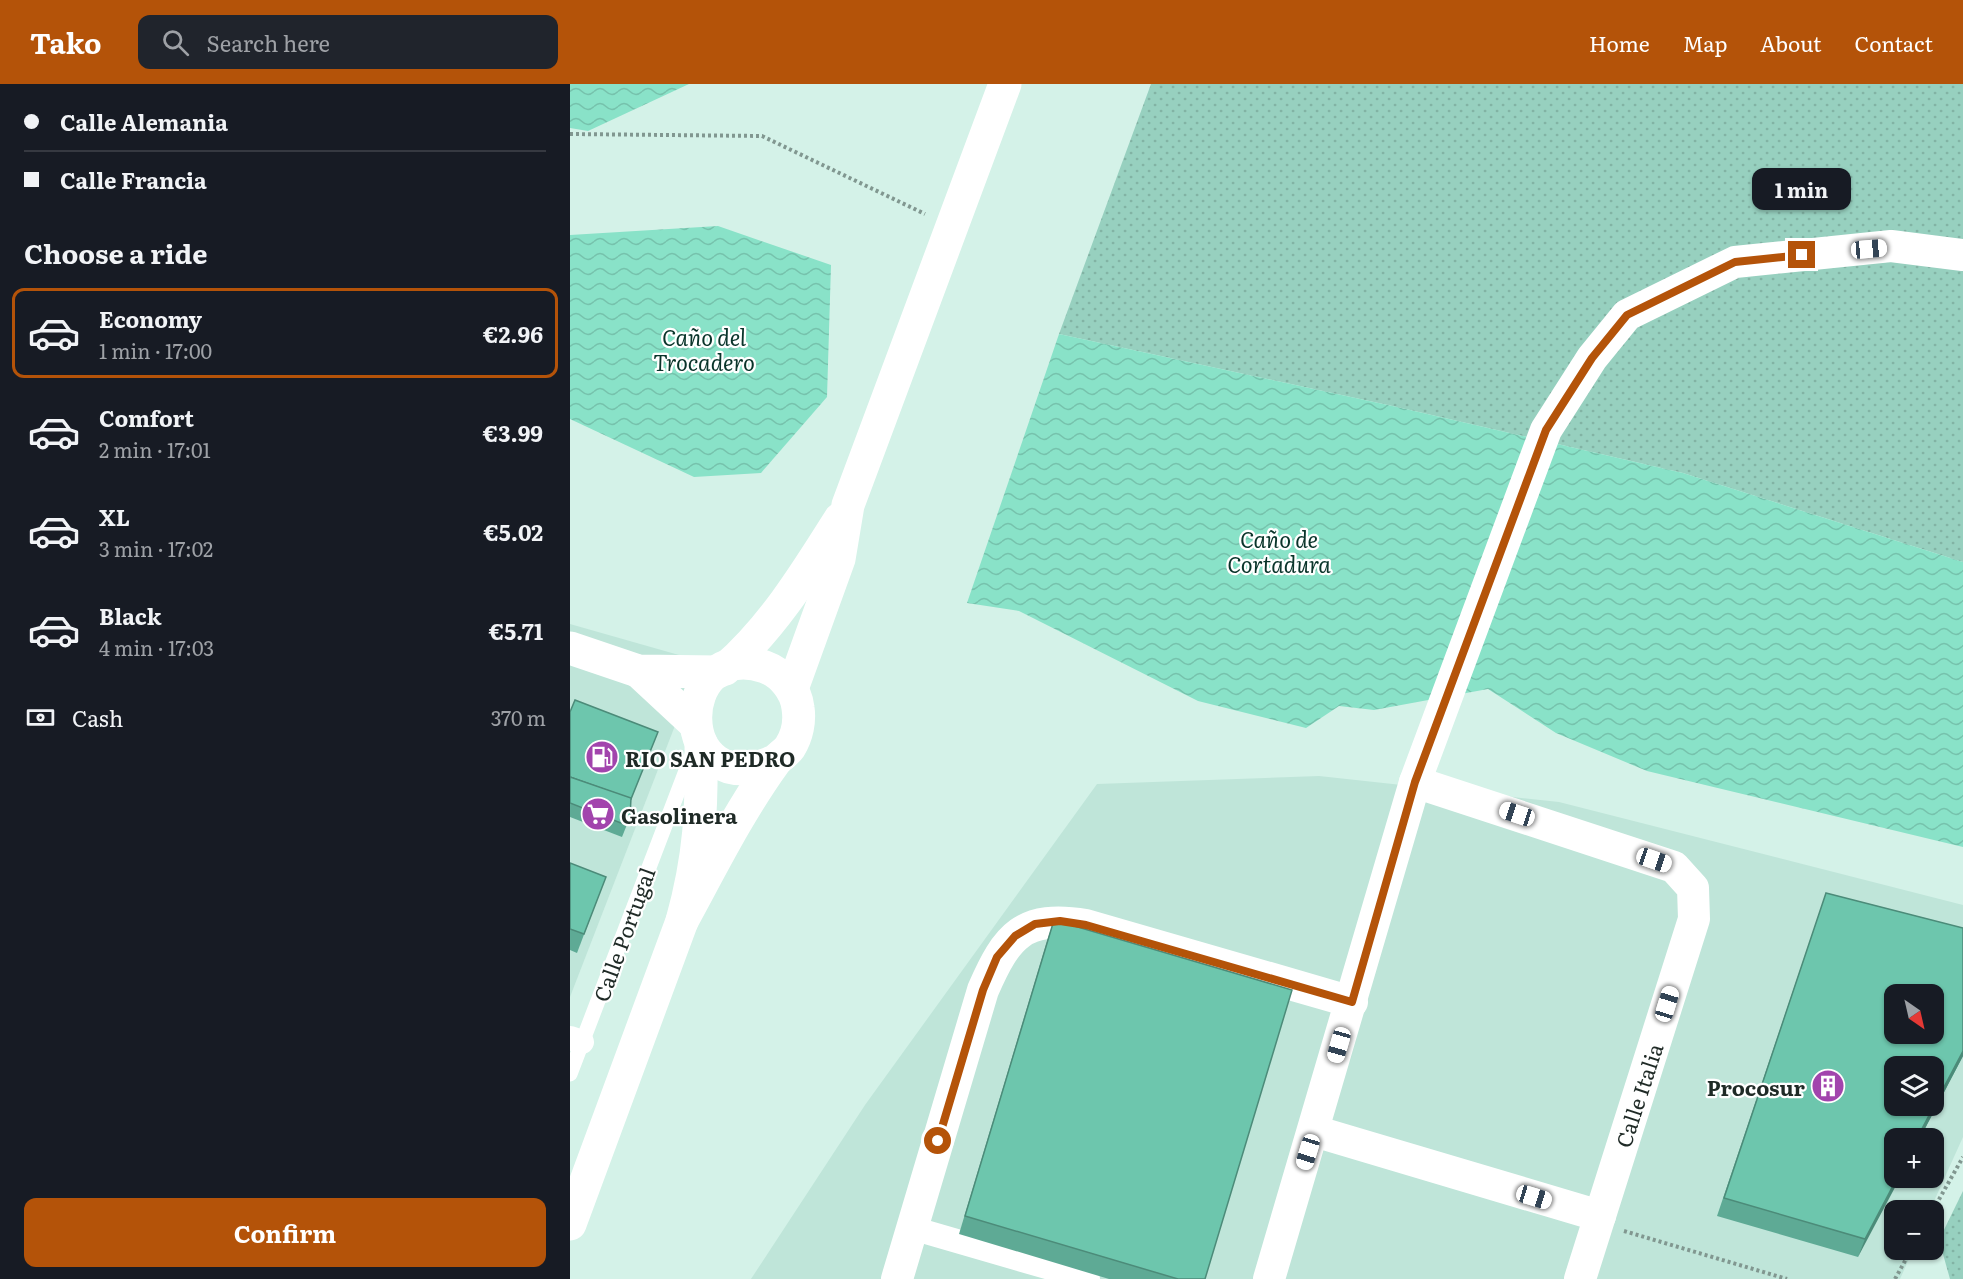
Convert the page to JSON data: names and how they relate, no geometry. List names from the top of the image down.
{
  "streets": {
    "street": ["Calle Italia"],
    "lane": ["Calle Portugal"]
  },
  "water": ["Caño del Trocadero", "Caño de Cortadura"],
  "places": {
    "fuel station": ["RIO SAN PEDRO"],
    "supermarket": ["Gasolinera"],
    "building": ["Procosur"]
  },
  "north": "bottom right",
  "page": {
    "header": "Tako",
    "search": "Search here",
    "nav": [
      "Home",
      "Map",
      "About",
      "Contact"
    ],
    "banner": ["Calle Alemania", "Calle Francia"],
    "bubble": "1 min",
    "heading": "Choose a ride",
    "list": [
      {
        "name": "Economy",
        "note": "1 min · 17:00",
        "value": "€2.96"
      },
      {
        "name": "Comfort",
        "note": "2 min · 17:01",
        "value": "€3.99"
      },
      {
        "name": "XL",
        "note": "3 min · 17:02",
        "value": "€5.02"
      },
      {
        "name": "Black",
        "note": "4 min · 17:03",
        "value": "€5.71"
      }
    ],
    "pay": ["Cash", "370 m"],
    "map_buttons": ["+", "−"],
    "buttons": "Confirm"
  }
}
